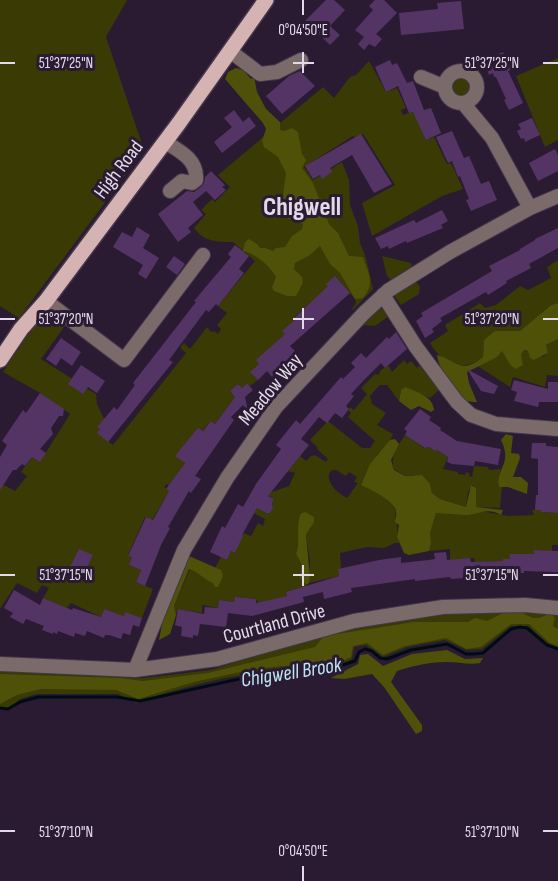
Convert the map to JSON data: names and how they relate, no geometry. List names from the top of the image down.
{
  "streets": {
    "main road": ["High Road"],
    "street": ["Meadow Way", "Courtland Drive"]
  },
  "crossings": [
    ["Meadow Way", "Courtland Drive"]
  ],
  "districts": ["Chigwell"],
  "water": ["Chigwell Brook"],
  "coordinates": [
    "0°04'50\"E",
    "51°37'25\"N",
    "51°37'20\"N",
    "51°37'15\"N",
    "51°37'10\"N"
  ]
}
